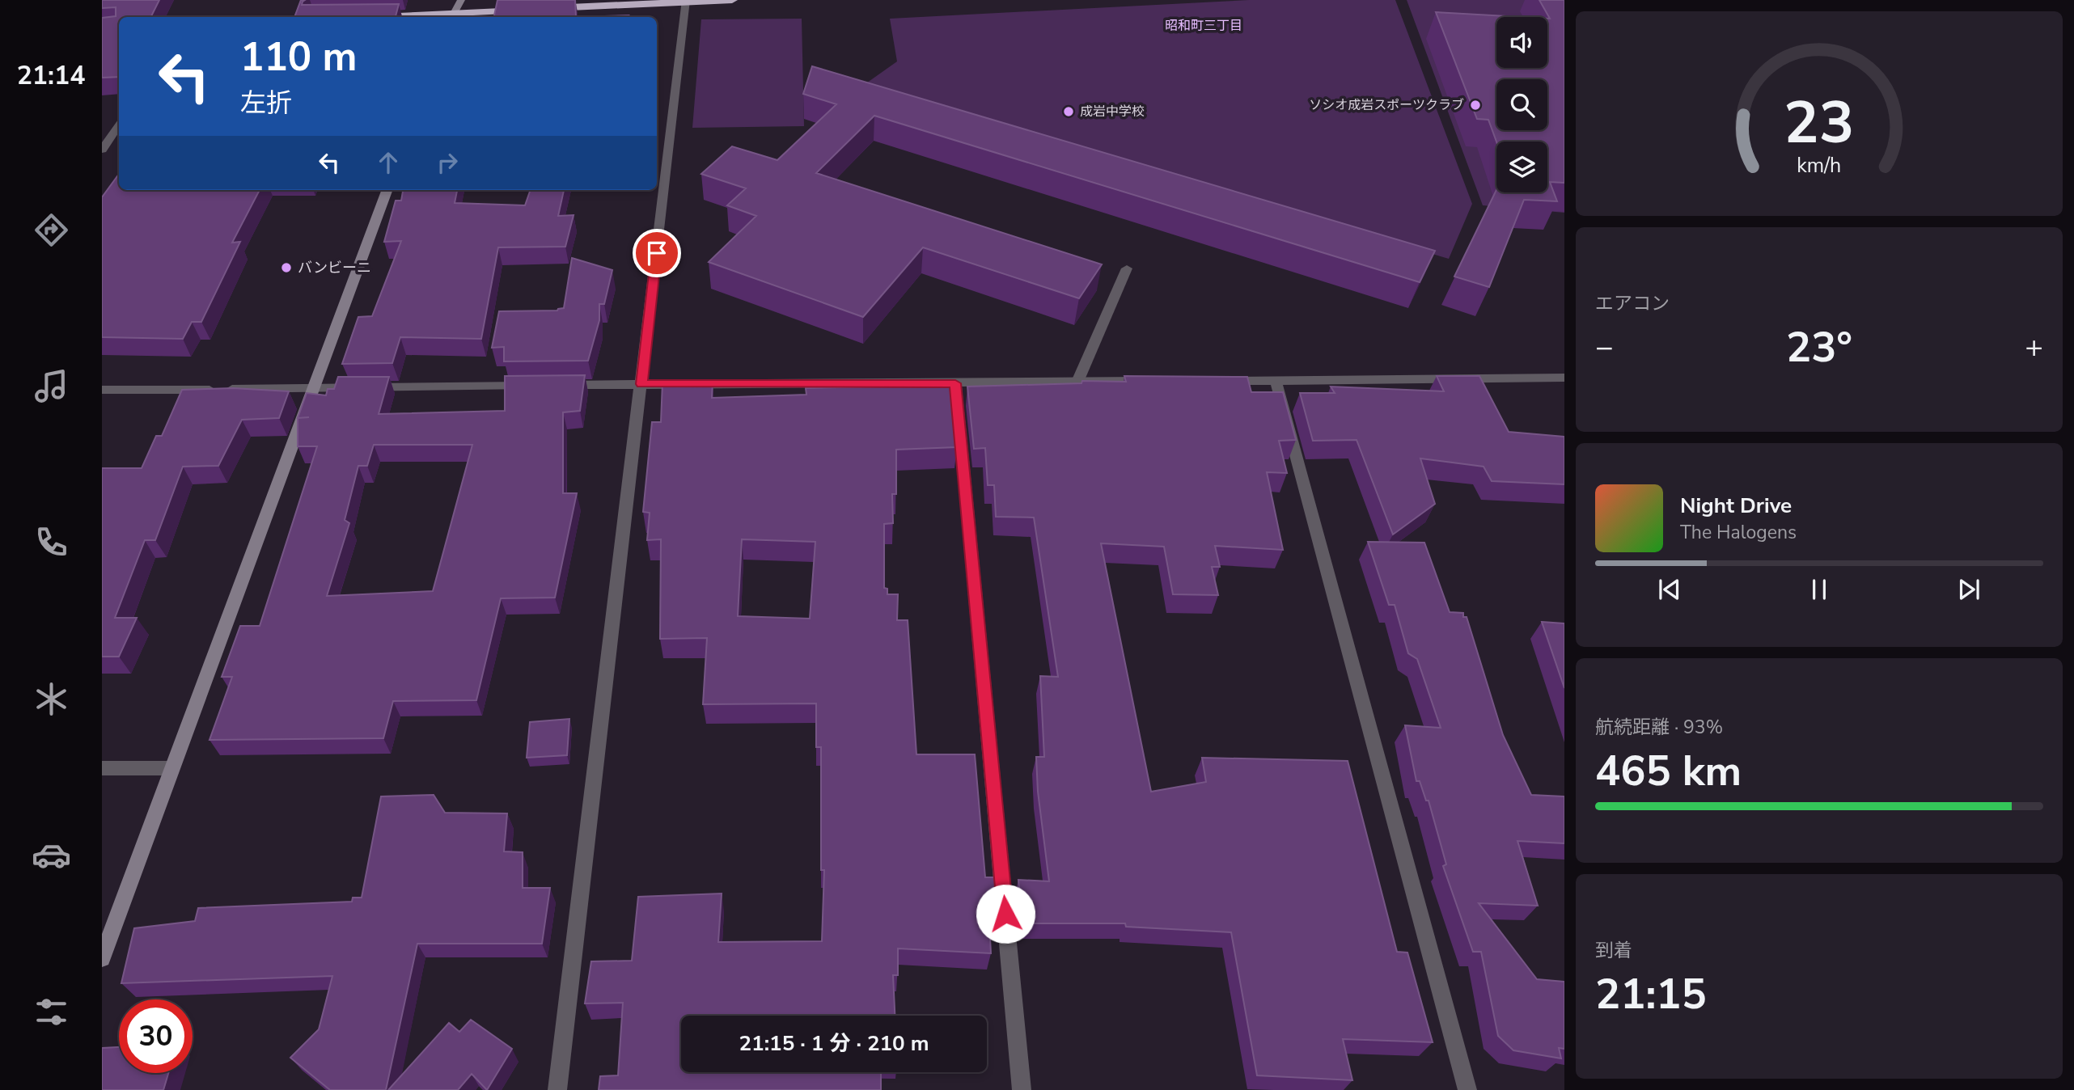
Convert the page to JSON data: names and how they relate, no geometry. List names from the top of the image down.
{
  "districts": ["昭和町三丁目"],
  "places": ["ソシオ成岩スポーツクラブ", "成岩中学校", "バンビーニ"],
  "page": {
    "tabs": "21:14",
    "turn": ["110 m", "左折"],
    "tile": [
      "エアコン",
      ["航続距離 · 93%", "465 km"],
      ["到着", "21:15"]
    ],
    "heat": ["−", "23°", "+"],
    "song": ["Night Drive", "The Halogens"],
    "limit": "30",
    "trip": "21:15 · 1 分 · 210 m",
    "gauge": ["23", "km/h"]
  }
}
